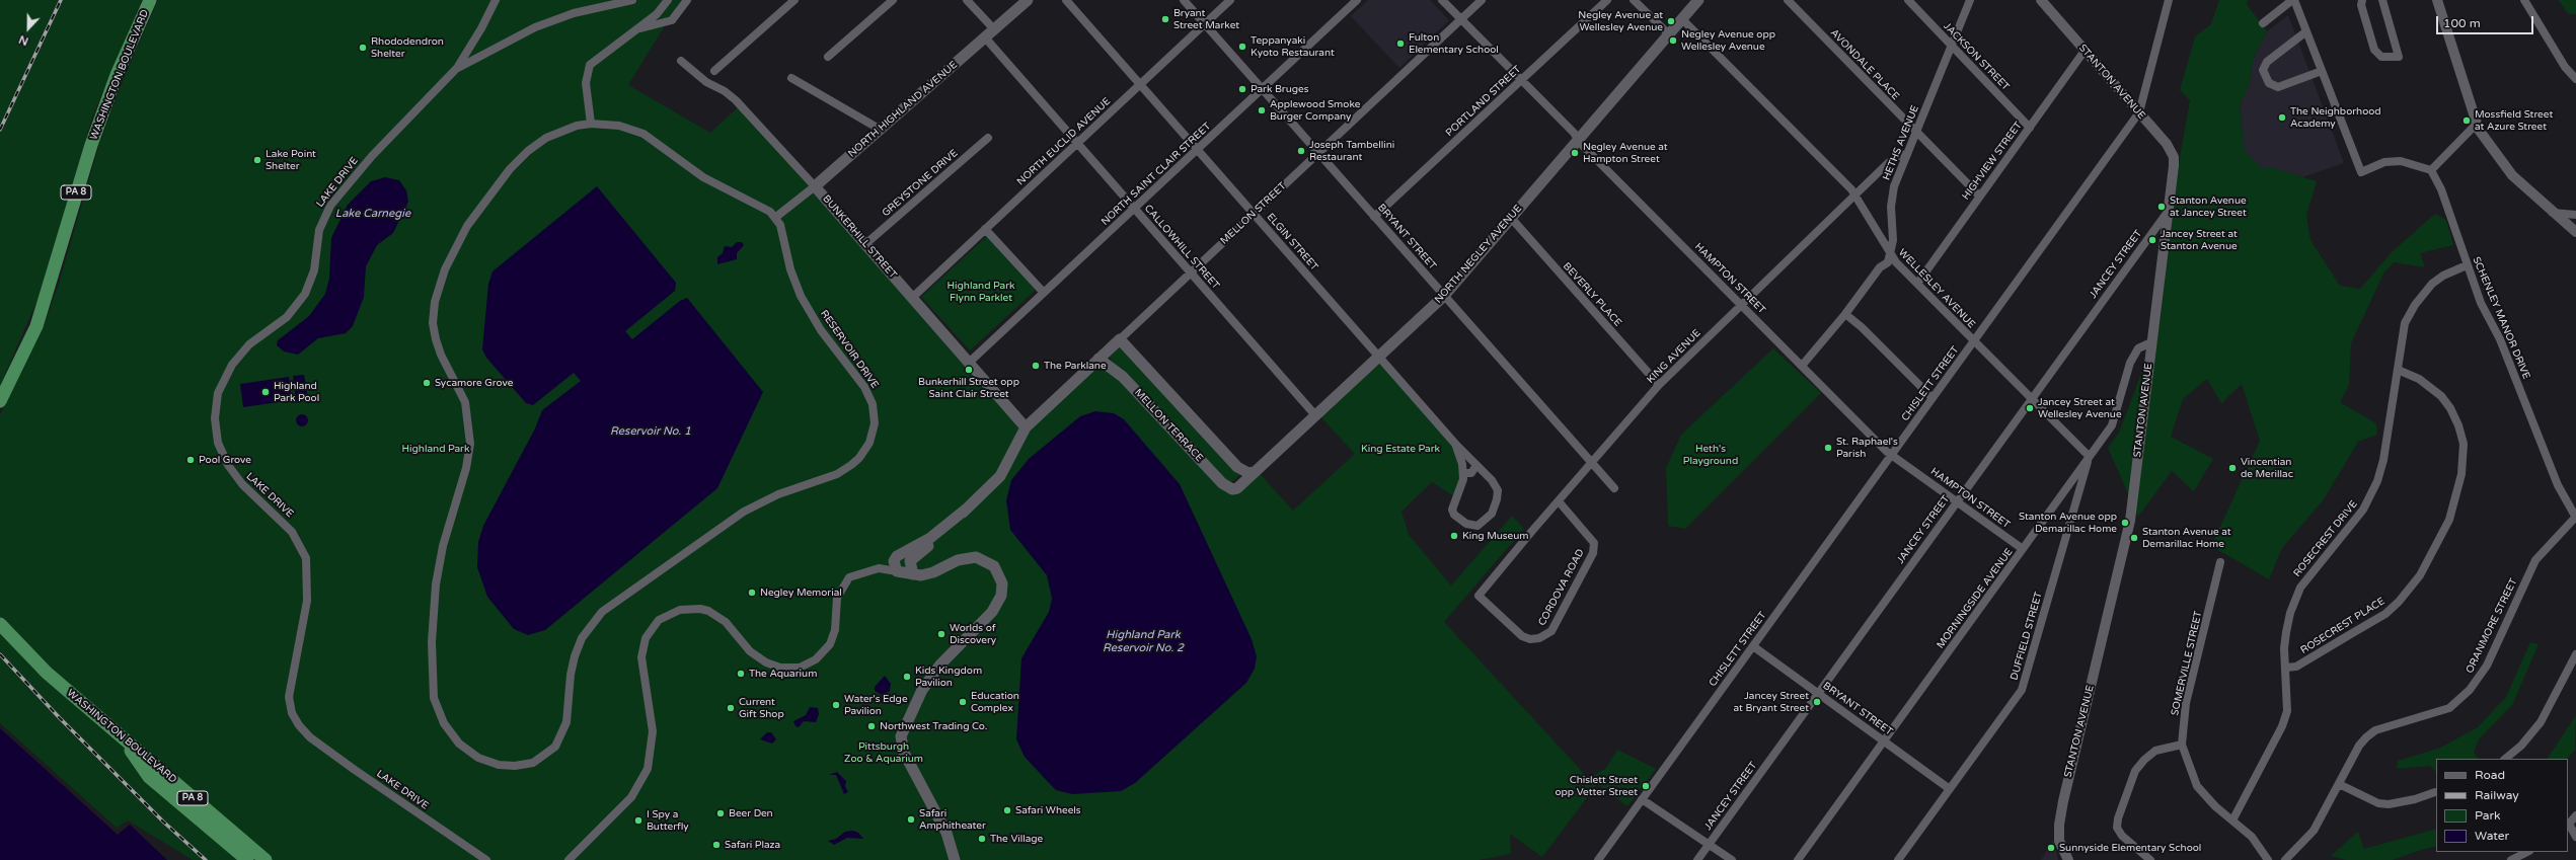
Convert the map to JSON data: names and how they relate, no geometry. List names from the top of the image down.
{
  "streets": {
    "highway": ["WASHINGTON BOULEVARD", "PA 8"],
    "main road": [
      "NORTH HIGHLAND AVENUE",
      "MELLON STREET",
      "BUNKERHILL STREET",
      "NORTH NEGLEY AVENUE",
      "MELLON TERRACE"
    ],
    "street": [
      "JACKSON STREET",
      "AVONDALE PLACE",
      "STANTON AVENUE",
      "PORTLAND STREET",
      "NORTH EUCLID AVENUE",
      "HETHS AVENUE",
      "HIGHVIEW STREET",
      "NORTH SAINT CLAIR STREET",
      "LAKE DRIVE",
      "GREYSTONE DRIVE",
      "BRYANT STREET",
      "ELGIN STREET",
      "CALLOWHILL STREET",
      "JANCEY STREET",
      "HAMPTON STREET",
      "WELLESLEY AVENUE",
      "BEVERLY PLACE",
      "SCHENLEY MANOR DRIVE",
      "RESERVOIR DRIVE",
      "KING AVENUE",
      "CHISLETT STREET",
      "ROSECREST DRIVE",
      "CORDOVA ROAD",
      "MORNINGSIDE AVENUE",
      "ROSECREST PLACE",
      "ORANMORE STREET",
      "DUFFIELD STREET",
      "SOMERVILLE STREET"
    ]
  },
  "crossings": [
    ["JACKSON STREET", "HETHS AVENUE"],
    ["JACKSON STREET", "HIGHVIEW STREET"],
    ["AVONDALE PLACE", "HETHS AVENUE"],
    ["AVONDALE PLACE", "HIGHVIEW STREET"],
    ["STANTON AVENUE", "HIGHVIEW STREET"],
    ["STANTON AVENUE", "JANCEY STREET"],
    ["STANTON AVENUE", "CHISLETT STREET"],
    ["STANTON AVENUE", "MORNINGSIDE AVENUE"],
    ["PORTLAND STREET", "BRYANT STREET"],
    ["PORTLAND STREET", "HAMPTON STREET"],
    ["NORTH HIGHLAND AVENUE", "BUNKERHILL STREET"],
    ["NORTH HIGHLAND AVENUE", "CALLOWHILL STREET"],
    ["NORTH HIGHLAND AVENUE", "RESERVOIR DRIVE"],
    ["NORTH EUCLID AVENUE", "BUNKERHILL STREET"],
    ["NORTH EUCLID AVENUE", "BRYANT STREET"],
    ["NORTH EUCLID AVENUE", "ELGIN STREET"],
    ["NORTH EUCLID AVENUE", "CALLOWHILL STREET"],
    ["HETHS AVENUE", "HAMPTON STREET"],
    ["HETHS AVENUE", "WELLESLEY AVENUE"],
    ["HETHS AVENUE", "KING AVENUE"],
    ["HIGHVIEW STREET", "WELLESLEY AVENUE"],
    ["NORTH SAINT CLAIR STREET", "BUNKERHILL STREET"],
    ["NORTH SAINT CLAIR STREET", "BRYANT STREET"],
    ["NORTH SAINT CLAIR STREET", "ELGIN STREET"],
    ["NORTH SAINT CLAIR STREET", "CALLOWHILL STREET"],
    ["GREYSTONE DRIVE", "BUNKERHILL STREET"],
    ["MELLON STREET", "BUNKERHILL STREET"],
    ["MELLON STREET", "BRYANT STREET"],
    ["MELLON STREET", "ELGIN STREET"],
    ["MELLON STREET", "CALLOWHILL STREET"],
    ["MELLON STREET", "HAMPTON STREET"],
    ["MELLON STREET", "MELLON TERRACE"],
    ["BRYANT STREET", "NORTH NEGLEY AVENUE"],
    ["BRYANT STREET", "JANCEY STREET"],
    ["BRYANT STREET", "KING AVENUE"],
    ["BRYANT STREET", "CHISLETT STREET"],
    ["BRYANT STREET", "MORNINGSIDE AVENUE"],
    ["BRYANT STREET", "DUFFIELD STREET"],
    ["ELGIN STREET", "NORTH NEGLEY AVENUE"],
    ["CALLOWHILL STREET", "NORTH NEGLEY AVENUE"],
    ["NORTH NEGLEY AVENUE", "HAMPTON STREET"],
    ["NORTH NEGLEY AVENUE", "WELLESLEY AVENUE"],
    ["NORTH NEGLEY AVENUE", "BEVERLY PLACE"],
    ["NORTH NEGLEY AVENUE", "MELLON TERRACE"],
    ["JANCEY STREET", "HAMPTON STREET"],
    ["JANCEY STREET", "WELLESLEY AVENUE"],
    ["HAMPTON STREET", "KING AVENUE"],
    ["HAMPTON STREET", "CHISLETT STREET"],
    ["HAMPTON STREET", "MORNINGSIDE AVENUE"],
    ["WELLESLEY AVENUE", "KING AVENUE"],
    ["WELLESLEY AVENUE", "CHISLETT STREET"],
    ["WELLESLEY AVENUE", "MORNINGSIDE AVENUE"],
    ["WELLESLEY AVENUE", "DUFFIELD STREET"],
    ["BEVERLY PLACE", "KING AVENUE"],
    ["SCHENLEY MANOR DRIVE", "ROSECREST DRIVE"],
    ["SCHENLEY MANOR DRIVE", "ORANMORE STREET"],
    ["KING AVENUE", "CORDOVA ROAD"],
    ["ROSECREST DRIVE", "ROSECREST PLACE"],
    ["ROSECREST DRIVE", "SOMERVILLE STREET"],
    ["MORNINGSIDE AVENUE", "DUFFIELD STREET"]
  ],
  "water": ["Lake Carnegie", "Reservoir No. 1", "Highland Park Reservoir No. 2"],
  "parks": [
    "Highland Park Flynn Parklet",
    "Highland Park",
    "King Estate Park",
    "Heth's Playground",
    "Pittsburgh Zoo & Aquarium"
  ],
  "places": [
    "Bryant Street Market",
    "Negley Avenue at Wellesley Avenue",
    "Negley Avenue opp Wellesley Avenue",
    "Fulton Elementary School",
    "Teppanyaki Kyoto Restaurant",
    "Rhododendron Shelter",
    "Park Bruges",
    "Applewood Smoke Burger Company",
    "The Neighborhood Academy",
    "Mossfield Street at Azure Street",
    "Joseph Tambellini Restaurant",
    "Negley Avenue at Hampton Street",
    "Lake Point Shelter",
    "Stanton Avenue at Jancey Street",
    "Jancey Street at Stanton Avenue",
    "The Parklane",
    "Bunkerhill Street opp Saint Clair Street",
    "Sycamore Grove",
    "Highland Park Pool",
    "Jancey Street at Wellesley Avenue",
    "St. Raphael's Parish",
    "Pool Grove",
    "Vincentian de Merillac",
    "Stanton Avenue opp Demarillac Home",
    "King Museum",
    "Stanton Avenue at Demarillac Home",
    "Negley Memorial",
    "Worlds of Discovery",
    "The Aquarium",
    "Kids Kingdom Pavilion",
    "Education Complex",
    "Jancey Street at Bryant Street",
    "Water's Edge Pavilion",
    "Current Gift Shop",
    "Northwest Trading Co.",
    "Chislett Street opp Vetter Street",
    "Safari Wheels",
    "Beer Den",
    "Safari Amphitheater",
    "I Spy a Butterfly",
    "The Village",
    "Safari Plaza",
    "Sunnyside Elementary School"
  ],
  "legend": [
    "Road",
    "Railway",
    "Park",
    "Water"
  ],
  "scale_bar": "100 m",
  "north": "bottom"
}
